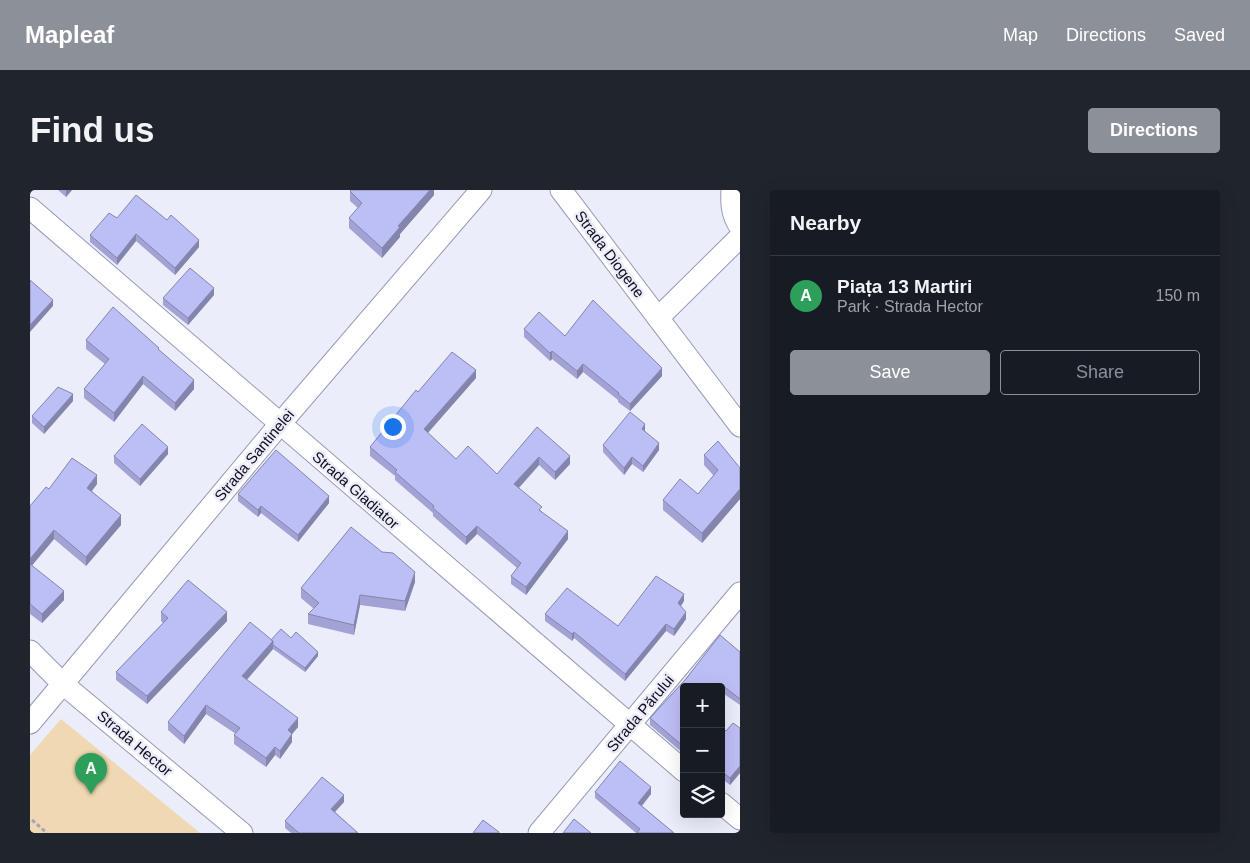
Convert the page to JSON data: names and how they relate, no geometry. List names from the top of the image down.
{
  "streets": {
    "street": [
      "Strada Diogene",
      "Strada Santinelei",
      "Strada Gladiator",
      "Strada Părului",
      "Strada Hector"
    ]
  },
  "crossings": [
    ["Strada Santinelei", "Strada Gladiator"],
    ["Strada Santinelei", "Strada Hector"],
    ["Strada Gladiator", "Strada Părului"]
  ],
  "page": {
    "header": "Mapleaf",
    "nav": ["Map", "Directions", "Saved"],
    "buttons": [
      "Directions",
      ["Save", "Share"]
    ],
    "title": "Find us",
    "heading": "Nearby",
    "list": [
      {
        "mark": "A",
        "name": "Piața 13 Martiri",
        "note": "Park · Strada Hector",
        "value": "150 m"
      }
    ],
    "map_buttons": ["+", "−"],
    "pins": "A"
  }
}
